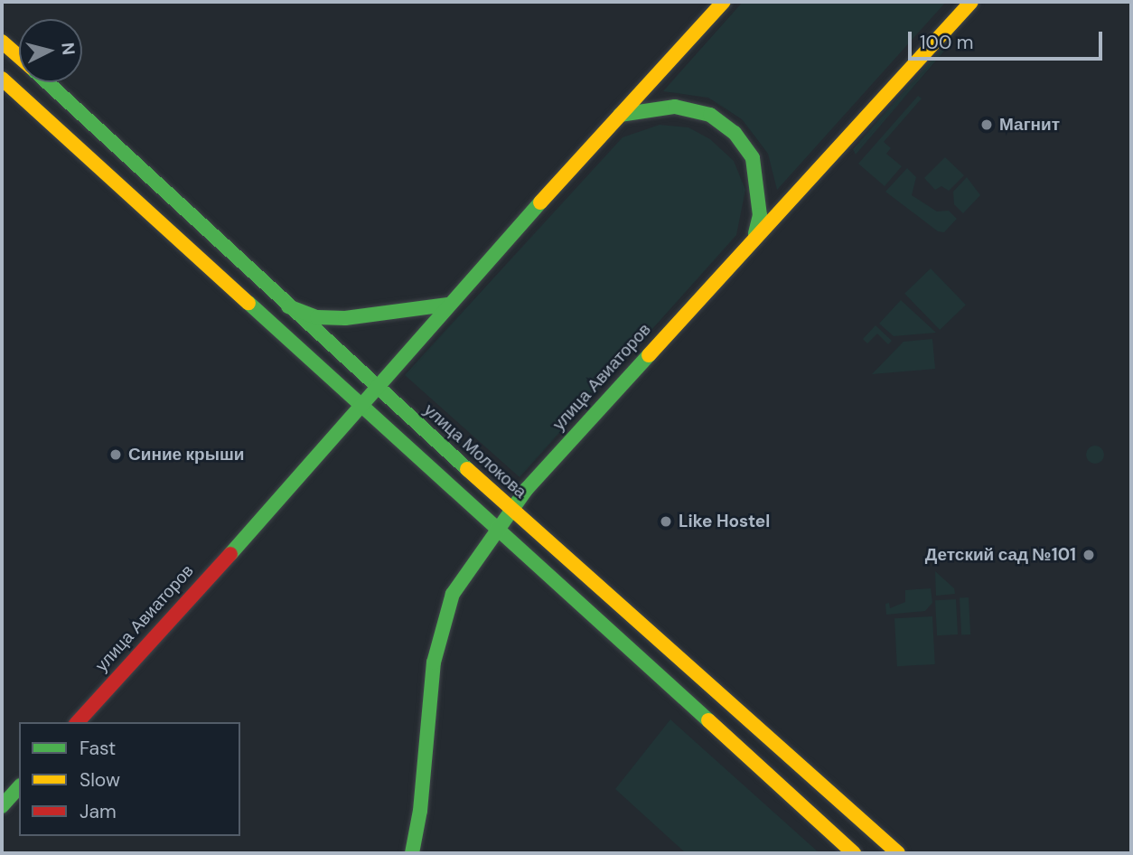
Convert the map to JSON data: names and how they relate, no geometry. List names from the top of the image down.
{
  "streets": {
    "main road": ["улица Авиаторов", "улица Молокова"]
  },
  "crossings": [
    ["улица Авиаторов", "улица Молокова"]
  ],
  "places": [
    "Магнит",
    "Синие крыши",
    "Like Hostel",
    "Детский сад №101"
  ],
  "legend": ["Fast", "Slow", "Jam"],
  "scale_bar": "100 m",
  "north": "right"
}
